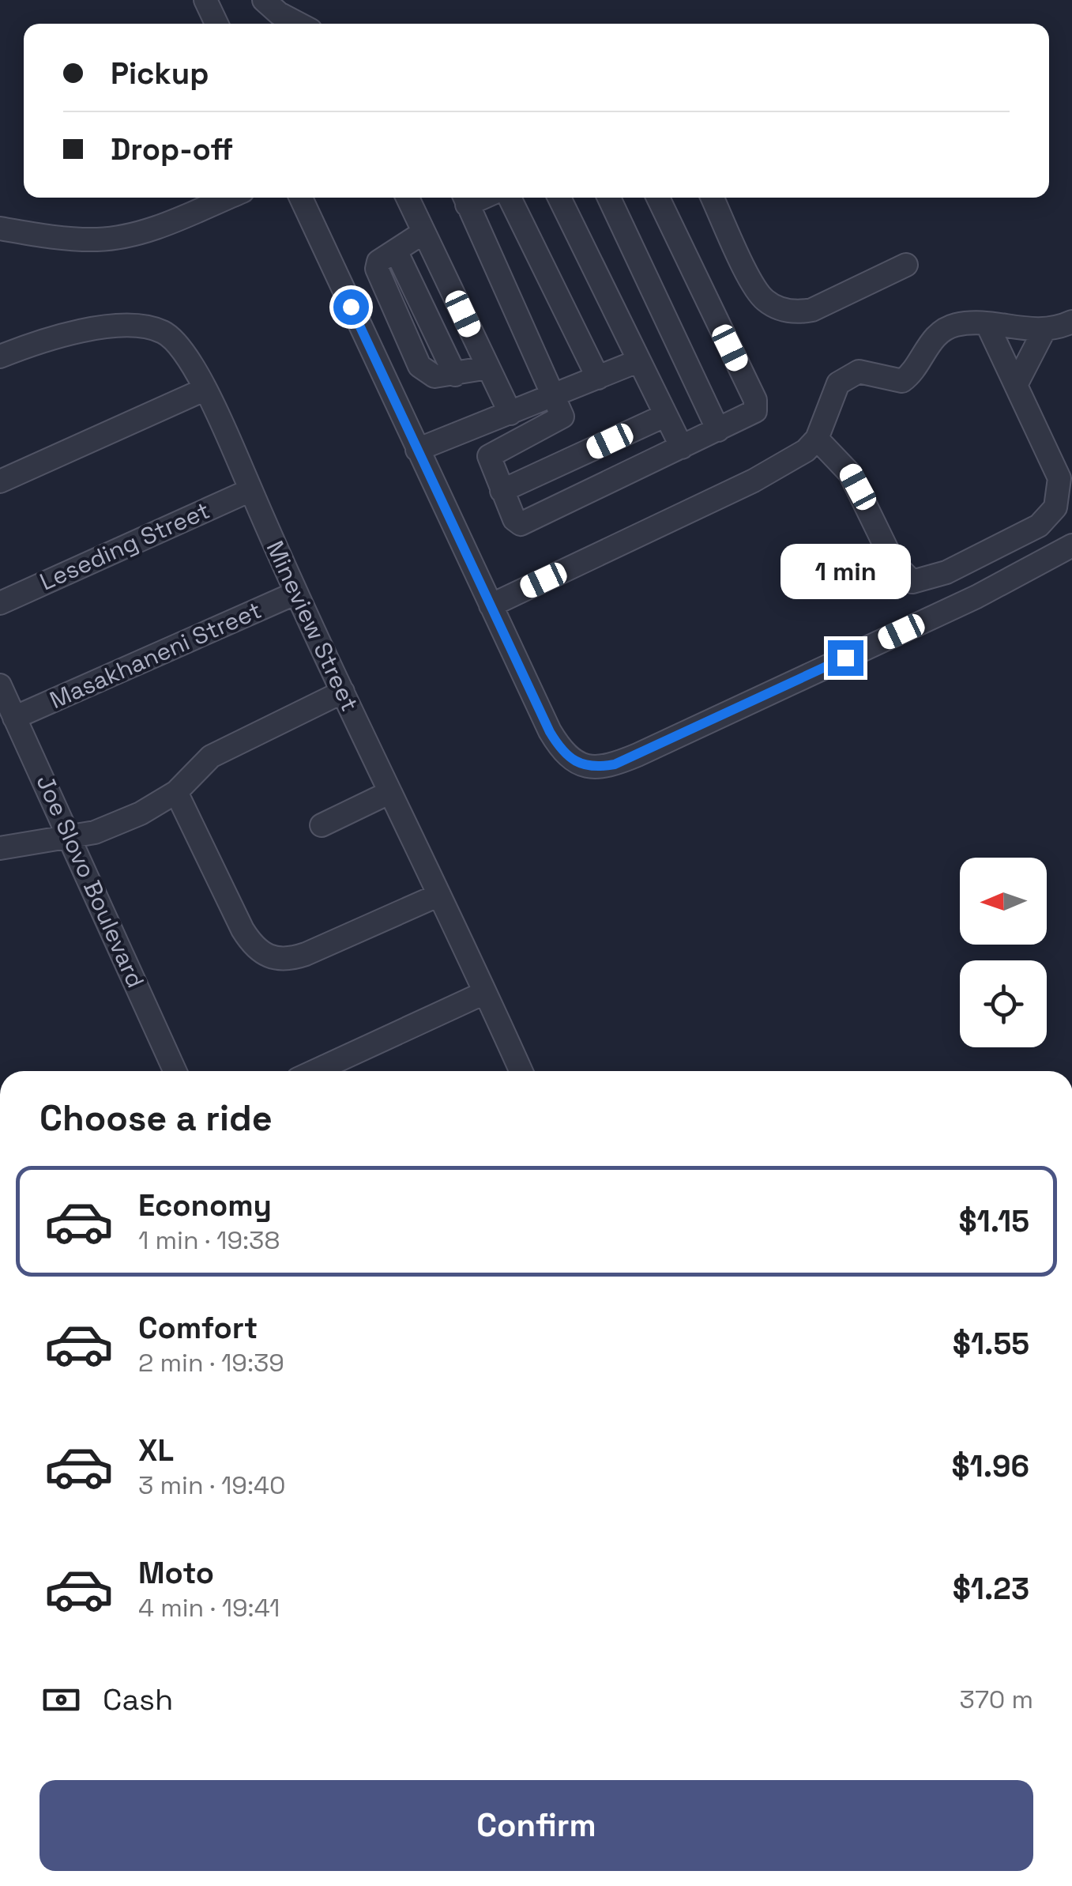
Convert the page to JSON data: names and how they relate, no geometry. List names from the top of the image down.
{
  "streets": {
    "street": [
      "Leseding Street",
      "Mineview Street",
      "Masakhaneni Street",
      "Joe Slovo Boulevard"
    ]
  },
  "crossings": [
    ["Leseding Street", "Mineview Street"],
    ["Mineview Street", "Masakhaneni Street"],
    ["Masakhaneni Street", "Joe Slovo Boulevard"]
  ],
  "north": "left",
  "page": {
    "banner": ["Pickup", "Drop-off"],
    "bubble": "1 min",
    "heading": "Choose a ride",
    "list": [
      {
        "name": "Economy",
        "note": "1 min · 19:38",
        "value": "$1.15"
      },
      {
        "name": "Comfort",
        "note": "2 min · 19:39",
        "value": "$1.55"
      },
      {
        "name": "XL",
        "note": "3 min · 19:40",
        "value": "$1.96"
      },
      {
        "name": "Moto",
        "note": "4 min · 19:41",
        "value": "$1.23"
      }
    ],
    "pay": ["Cash", "370 m"],
    "buttons": "Confirm"
  }
}
